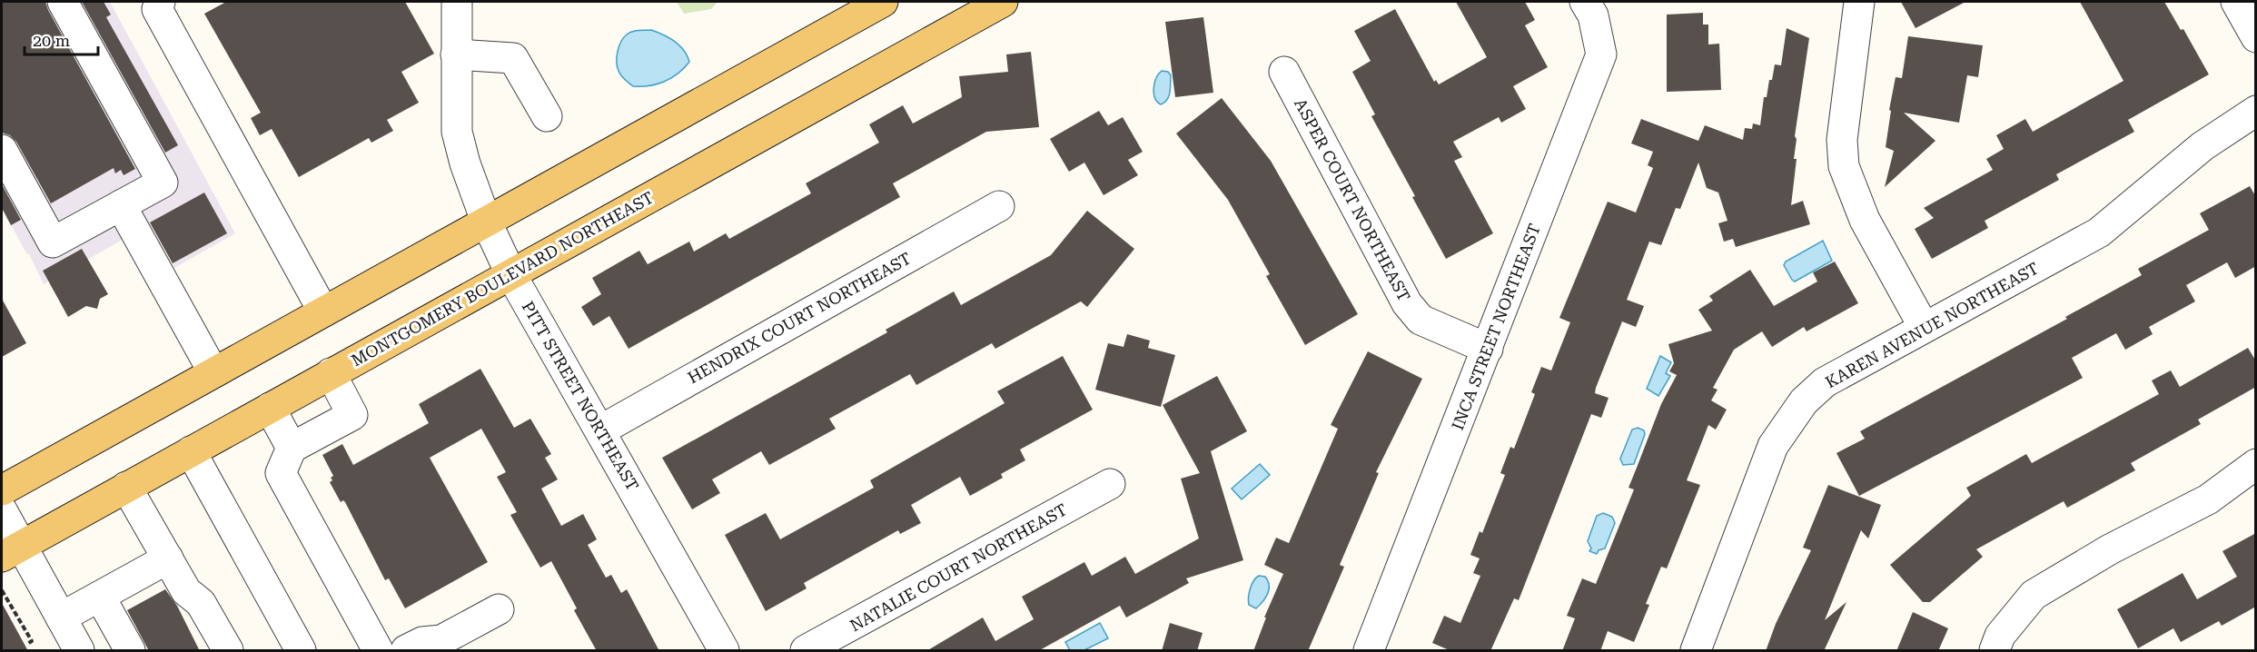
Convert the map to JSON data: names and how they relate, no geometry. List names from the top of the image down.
{
  "streets": {
    "main road": ["MONTGOMERY BOULEVARD NORTHEAST"],
    "street": [
      "ASPER COURT NORTHEAST",
      "HENDRIX COURT NORTHEAST",
      "KAREN AVENUE NORTHEAST",
      "INCA STREET NORTHEAST",
      "PITT STREET NORTHEAST",
      "NATALIE COURT NORTHEAST"
    ]
  },
  "crossings": [
    ["ASPER COURT NORTHEAST", "INCA STREET NORTHEAST"],
    ["MONTGOMERY BOULEVARD NORTHEAST", "PITT STREET NORTHEAST"],
    ["HENDRIX COURT NORTHEAST", "PITT STREET NORTHEAST"]
  ],
  "scale_bar": "20 m"
}
